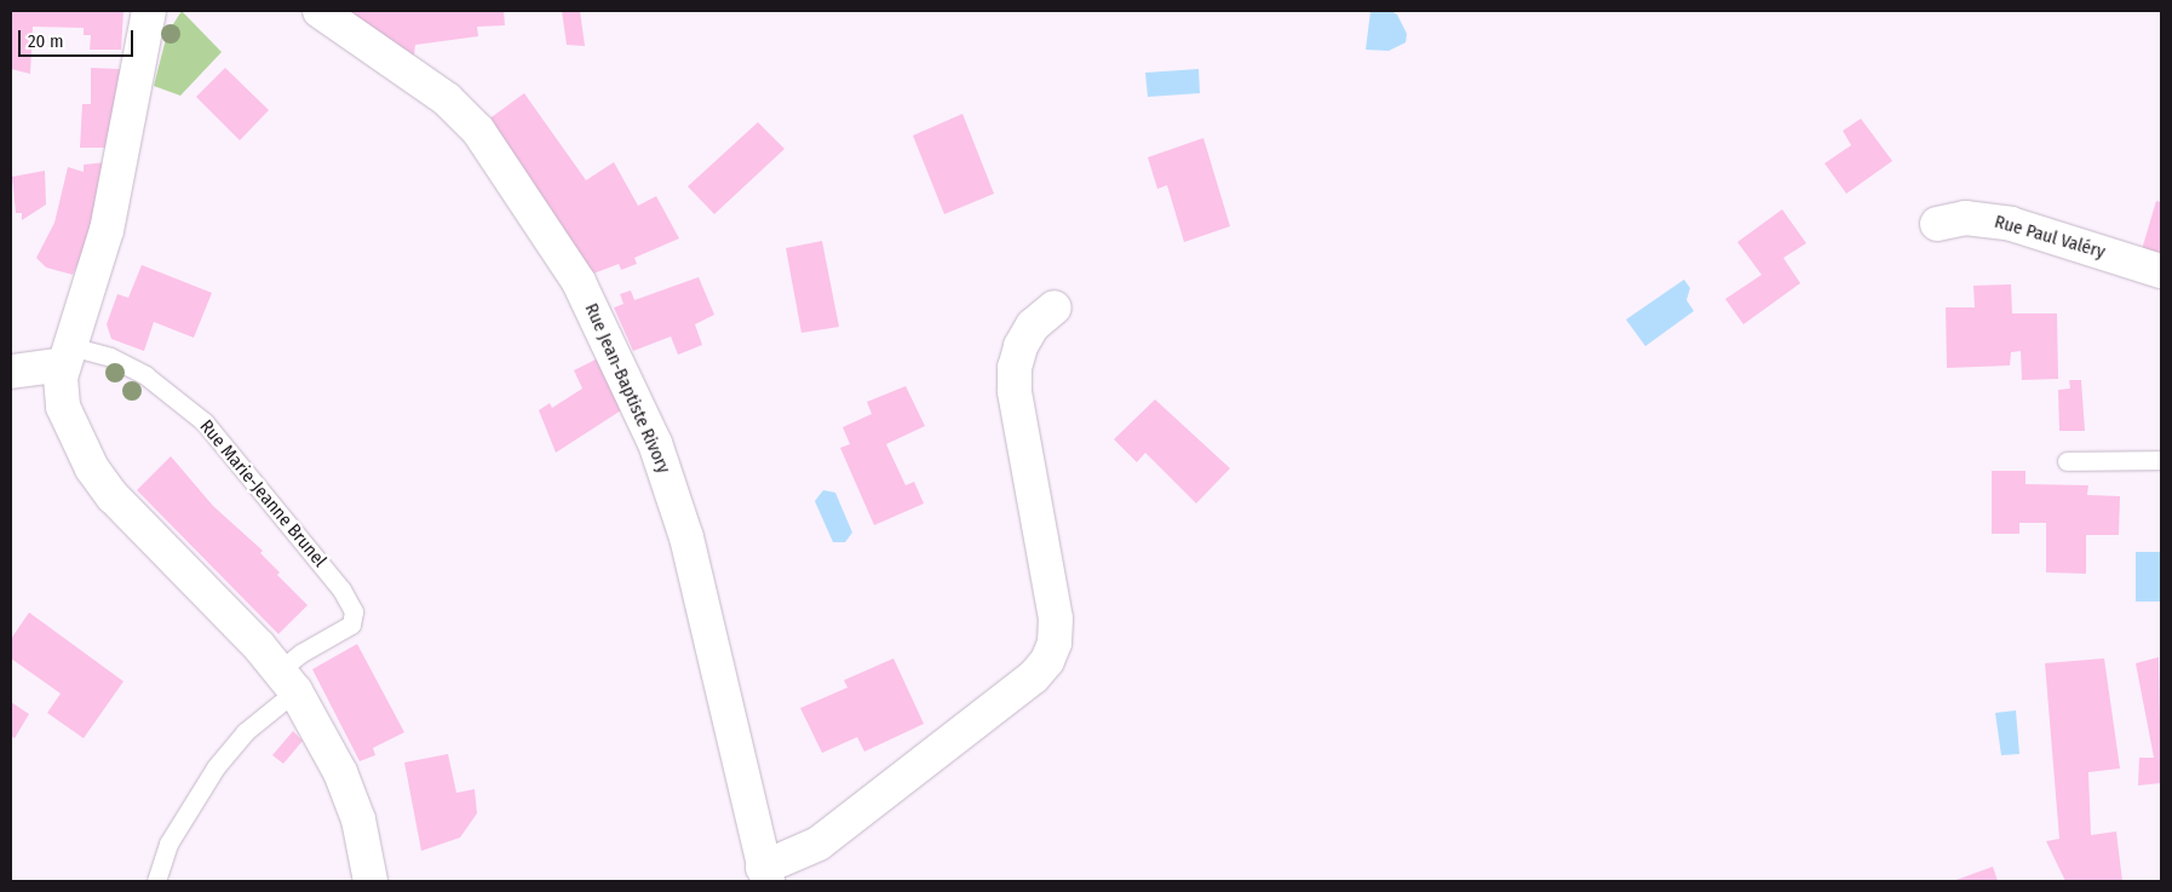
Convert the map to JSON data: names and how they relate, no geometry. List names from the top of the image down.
{
  "streets": {
    "street": ["Rue Paul Valéry", "Rue Jean-Baptiste Rivory"],
    "lane": ["Rue Marie-Jeanne Brunel"]
  },
  "scale_bar": "20 m"
}
